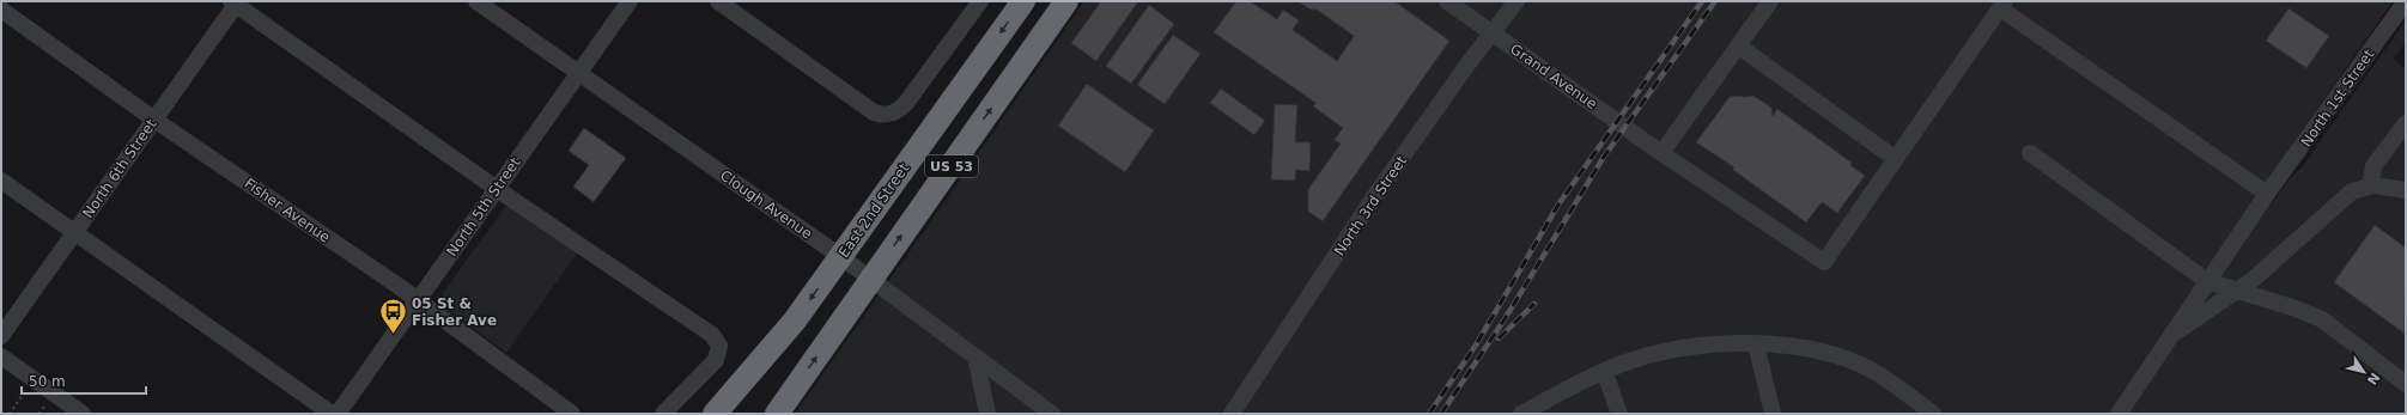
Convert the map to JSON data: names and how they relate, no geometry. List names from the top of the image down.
{
  "streets": {
    "highway": ["US 53", "East 2nd Street"],
    "street": [
      "Grand Avenue",
      "North 1st Street",
      "North 6th Street",
      "Clough Avenue",
      "North 3rd Street",
      "North 5th Street",
      "Fisher Avenue"
    ]
  },
  "crossings": [
    ["Grand Avenue", "North 3rd Street"],
    ["US 53", "Clough Avenue"],
    ["North 6th Street", "Fisher Avenue"],
    ["Clough Avenue", "North 5th Street"],
    ["Clough Avenue", "East 2nd Street"],
    ["North 5th Street", "Fisher Avenue"]
  ],
  "places": {
    "bus stop": ["05 St & Fisher Ave"]
  },
  "scale_bar": "50 m",
  "north": "bottom right"
}
